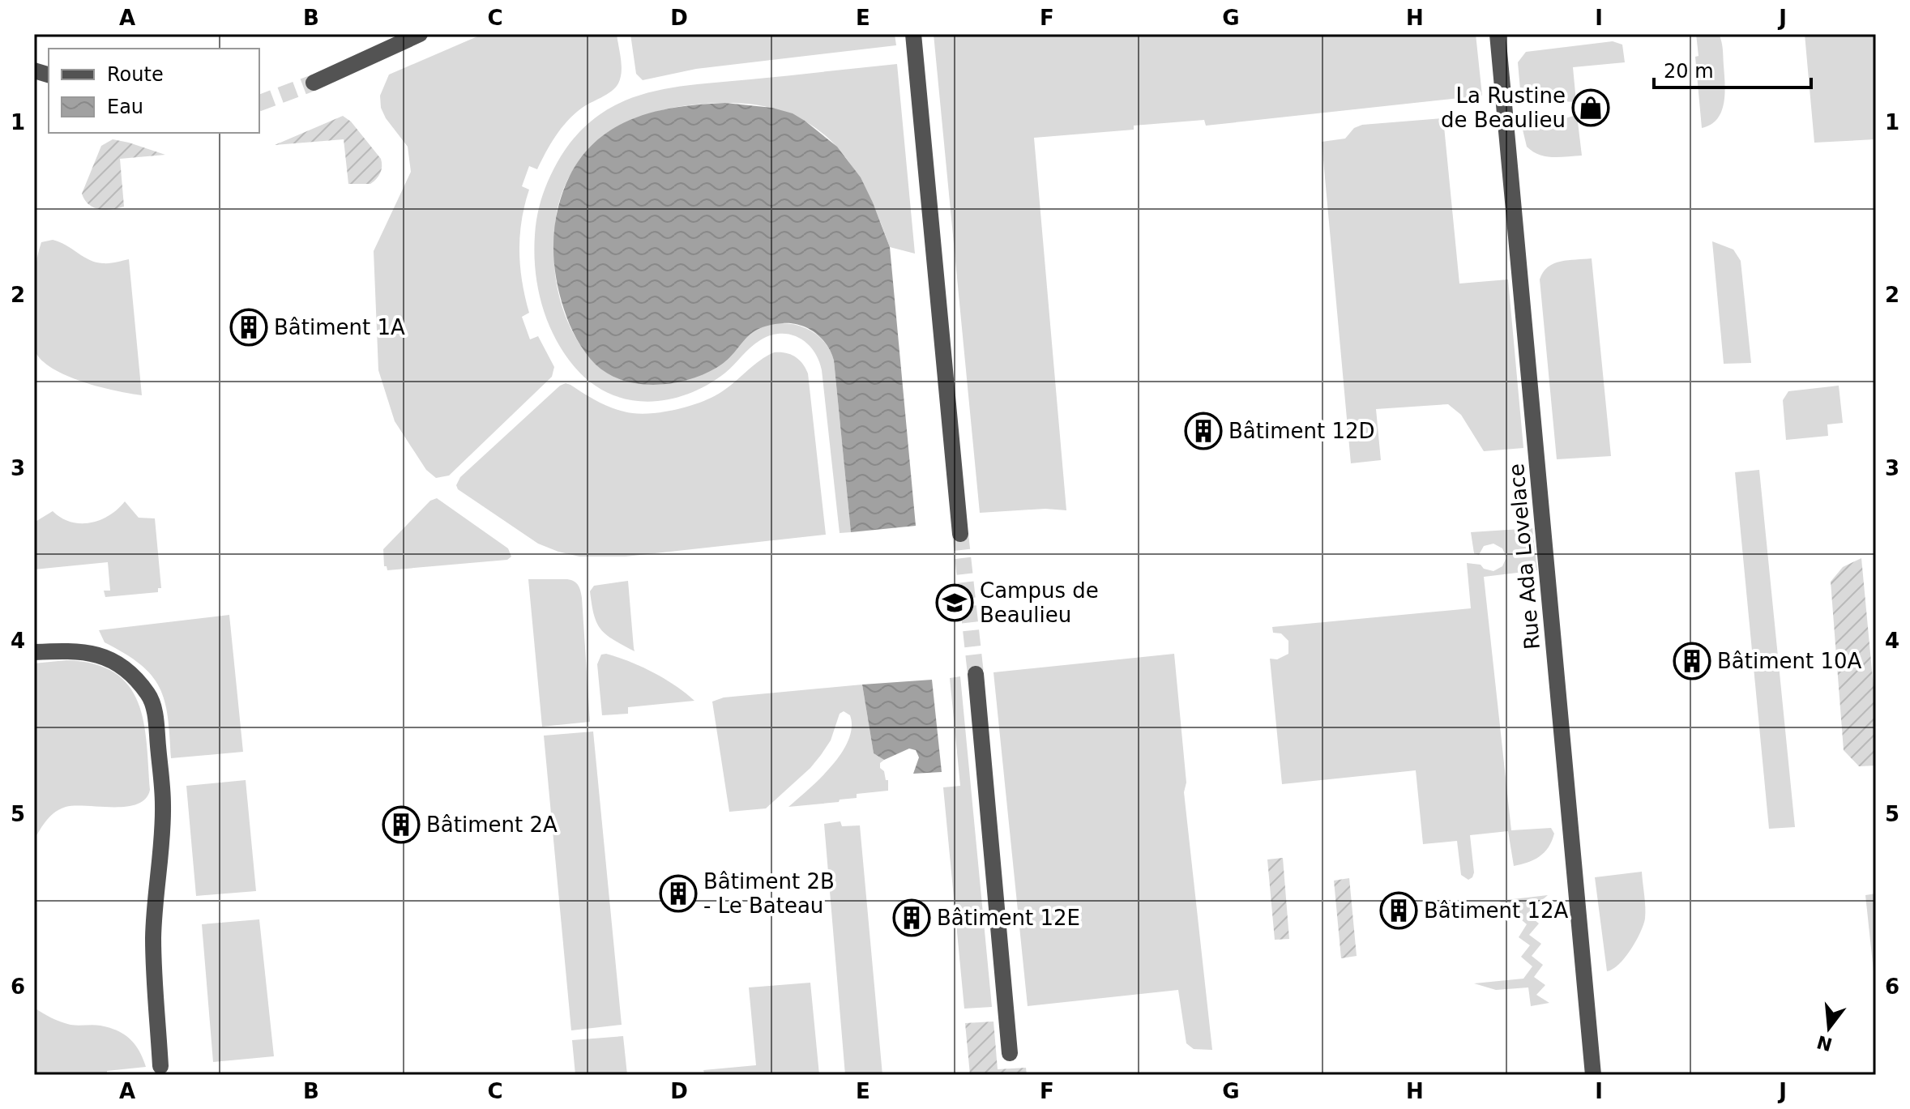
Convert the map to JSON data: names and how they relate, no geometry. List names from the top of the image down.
{
  "streets": {
    "street": ["Rue Ada Lovelace"]
  },
  "places": {
    "shop": ["La Rustine de Beaulieu"],
    "building": [
      "Bâtiment 1A",
      "Bâtiment 12D",
      "Bâtiment 10A",
      "Bâtiment 2A",
      "Bâtiment 2B - Le Bateau",
      "Bâtiment 12A",
      "Bâtiment 12E"
    ],
    "school or university": ["Campus de Beaulieu"]
  },
  "legend": ["Route", "Eau"],
  "scale_bar": "20 m",
  "north": "bottom",
  "grid": {
    "columns": [
      "A",
      "B",
      "C",
      "D",
      "E",
      "F",
      "G",
      "H",
      "I",
      "J"
    ],
    "rows": [
      "1",
      "2",
      "3",
      "4",
      "5",
      "6"
    ]
  }
}
